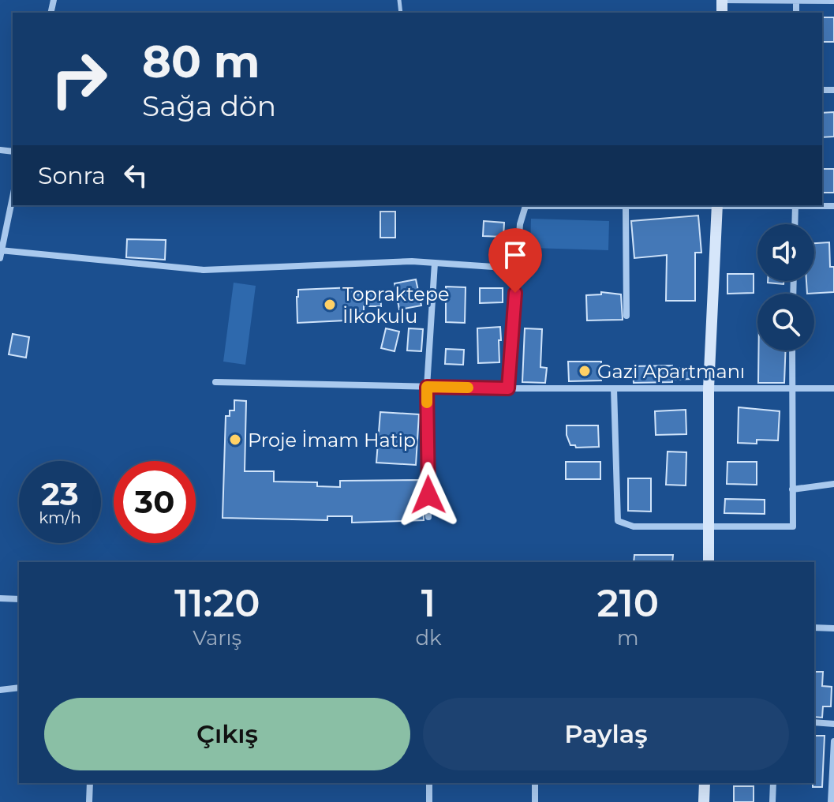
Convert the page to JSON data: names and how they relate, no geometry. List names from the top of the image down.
{
  "places": ["Topraktepe İlkokulu", "Gazi Apartmanı", "Proje İmam Hatip"],
  "page": {
    "turn": ["80 m", "Sağa dön"],
    "then": "Sonra",
    "speed": "23 km/h",
    "limit": "30",
    "eta": [
      "11:20",
      "Varış",
      "1",
      "dk",
      "210",
      "m"
    ],
    "buttons": ["Çıkış", "Paylaş"]
  }
}
